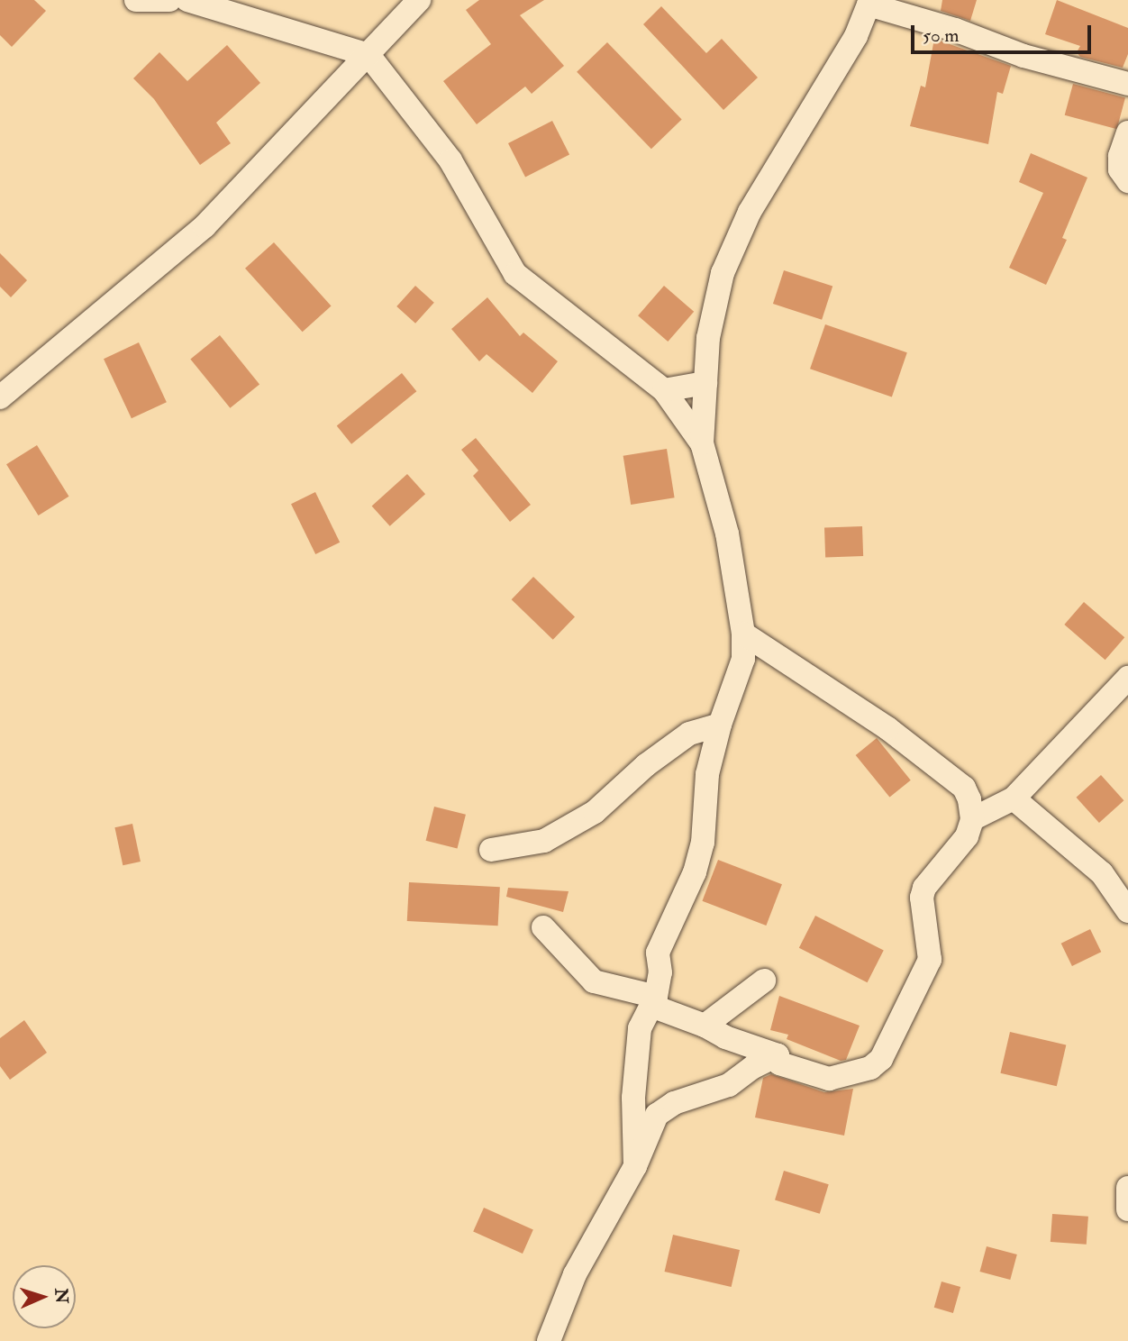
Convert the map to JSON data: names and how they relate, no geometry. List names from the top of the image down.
{
  "scale_bar": "50 m",
  "north": "right"
}
